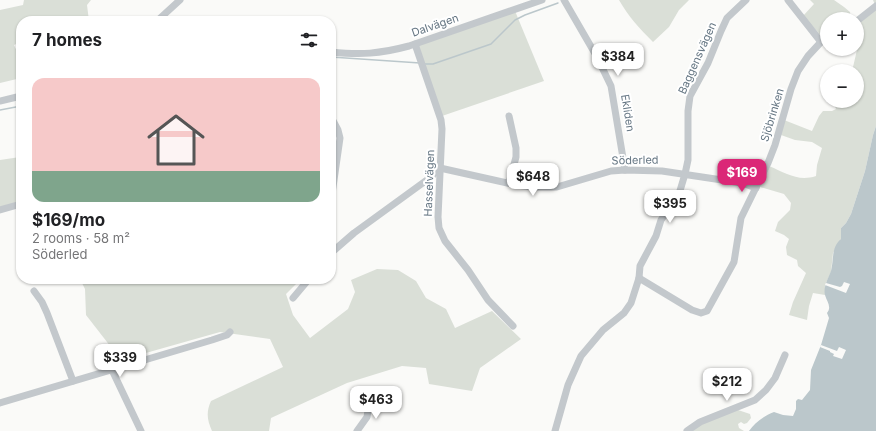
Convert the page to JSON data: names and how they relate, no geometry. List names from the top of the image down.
{
  "streets": {
    "street": [
      "Dalvägen",
      "Baggensvägen",
      "Ekliden",
      "Sjöbrinken",
      "Söderled",
      "Hasselvägen"
    ]
  },
  "crossings": [
    ["Dalvägen", "Hasselvägen"],
    ["Baggensvägen", "Sjöbrinken"],
    ["Baggensvägen", "Söderled"],
    ["Ekliden", "Söderled"],
    ["Sjöbrinken", "Söderled"],
    ["Söderled", "Hasselvägen"]
  ],
  "page": {
    "map_buttons": ["+", "−"],
    "heading": "7 homes",
    "price": [
      "$384",
      "$169",
      "$648",
      "$395",
      "$339",
      "$212",
      "$463"
    ],
    "list": [
      {
        "name": "$169/mo",
        "note": "2 rooms · 58 m² · Söderled"
      }
    ]
  }
}
